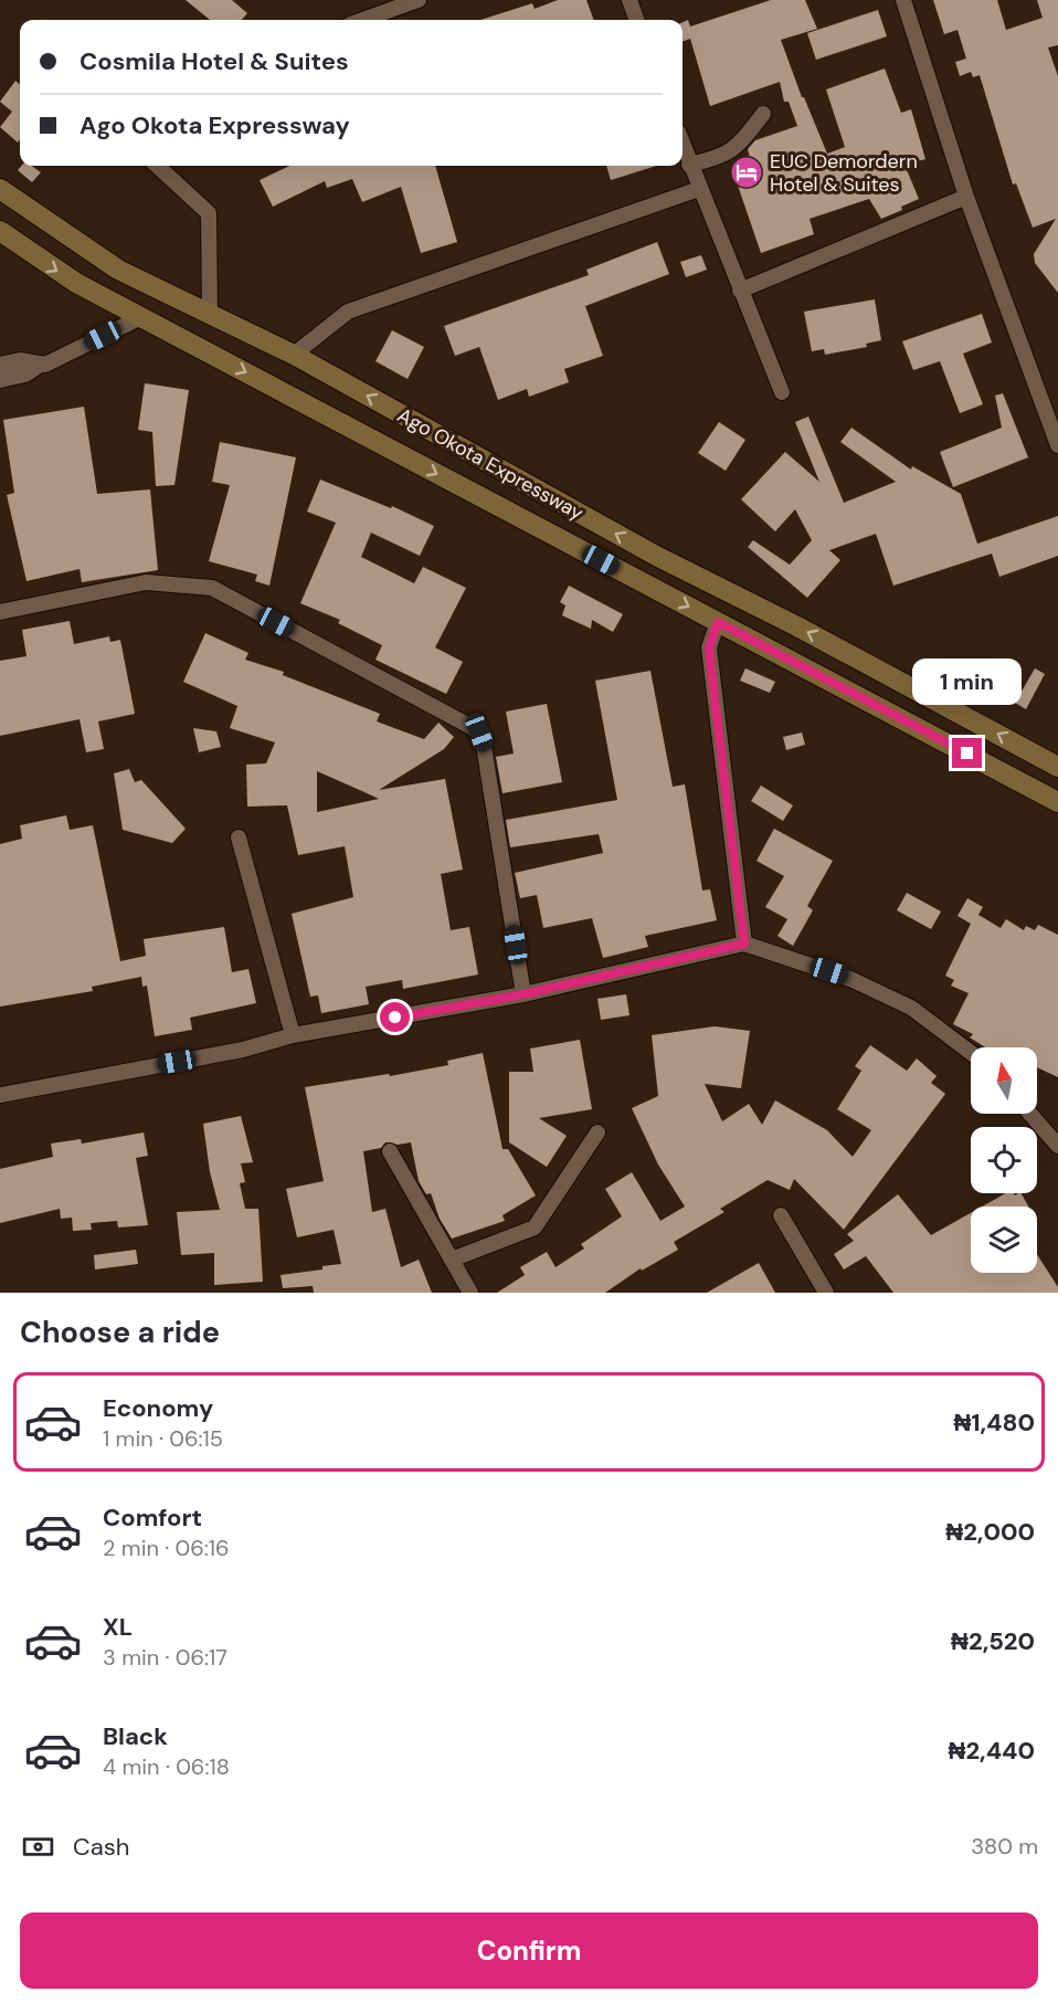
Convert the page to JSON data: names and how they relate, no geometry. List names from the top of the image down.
{
  "streets": {
    "main road": ["Ago Okota Expressway"]
  },
  "places": {
    "hotel": ["EUC Demordern Hotel & Suites"]
  },
  "north": "top",
  "page": {
    "banner": ["Cosmila Hotel & Suites", "Ago Okota Expressway"],
    "bubble": "1 min",
    "heading": "Choose a ride",
    "list": [
      {
        "name": "Economy",
        "note": "1 min · 06:15",
        "value": "₦1,480"
      },
      {
        "name": "Comfort",
        "note": "2 min · 06:16",
        "value": "₦2,000"
      },
      {
        "name": "XL",
        "note": "3 min · 06:17",
        "value": "₦2,520"
      },
      {
        "name": "Black",
        "note": "4 min · 06:18",
        "value": "₦2,440"
      }
    ],
    "pay": ["Cash", "380 m"],
    "buttons": "Confirm"
  }
}
